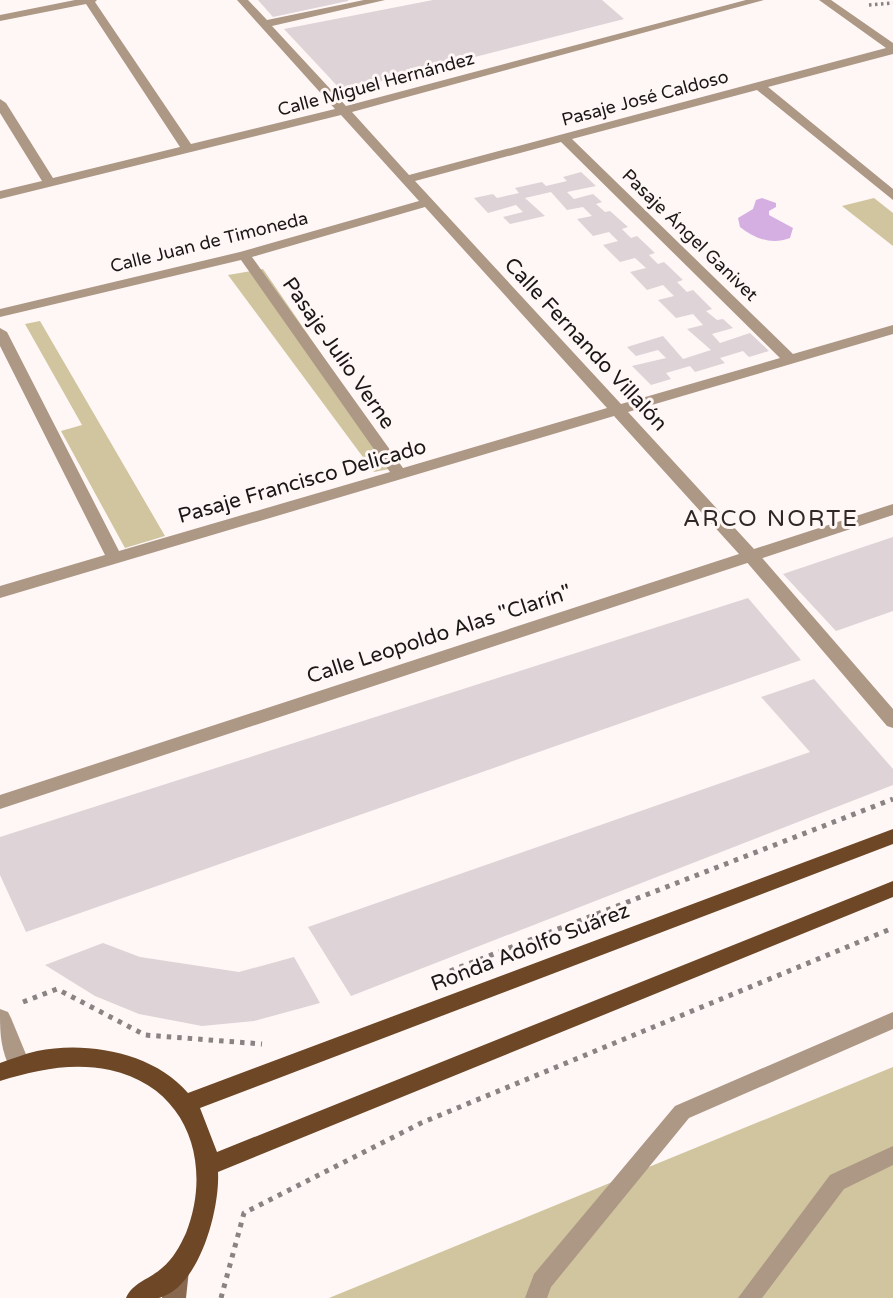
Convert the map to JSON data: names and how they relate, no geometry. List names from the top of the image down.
{
  "streets": {
    "main road": ["Ronda Adolfo Suárez"],
    "street": [
      "Calle Miguel Hernández",
      "Pasaje José Caldoso",
      "Pasaje Ángel Ganivet",
      "Calle Juan de Timoneda",
      "Calle Fernando Villalón",
      "Pasaje Julio Verne",
      "Pasaje Francisco Delicado",
      "Calle Leopoldo Alas \"Clarín\""
    ]
  },
  "crossings": [
    ["Calle Miguel Hernández", "Calle Fernando Villalón"],
    ["Pasaje José Caldoso", "Pasaje Ángel Ganivet"],
    ["Pasaje José Caldoso", "Calle Fernando Villalón"],
    ["Pasaje Ángel Ganivet", "Pasaje Francisco Delicado"],
    ["Calle Juan de Timoneda", "Calle Fernando Villalón"],
    ["Calle Juan de Timoneda", "Pasaje Julio Verne"],
    ["Calle Fernando Villalón", "Pasaje Francisco Delicado"],
    ["Calle Fernando Villalón", "Calle Leopoldo Alas \"Clarín\""],
    ["Pasaje Julio Verne", "Pasaje Francisco Delicado"]
  ],
  "districts": ["ARCO NORTE"]
}
